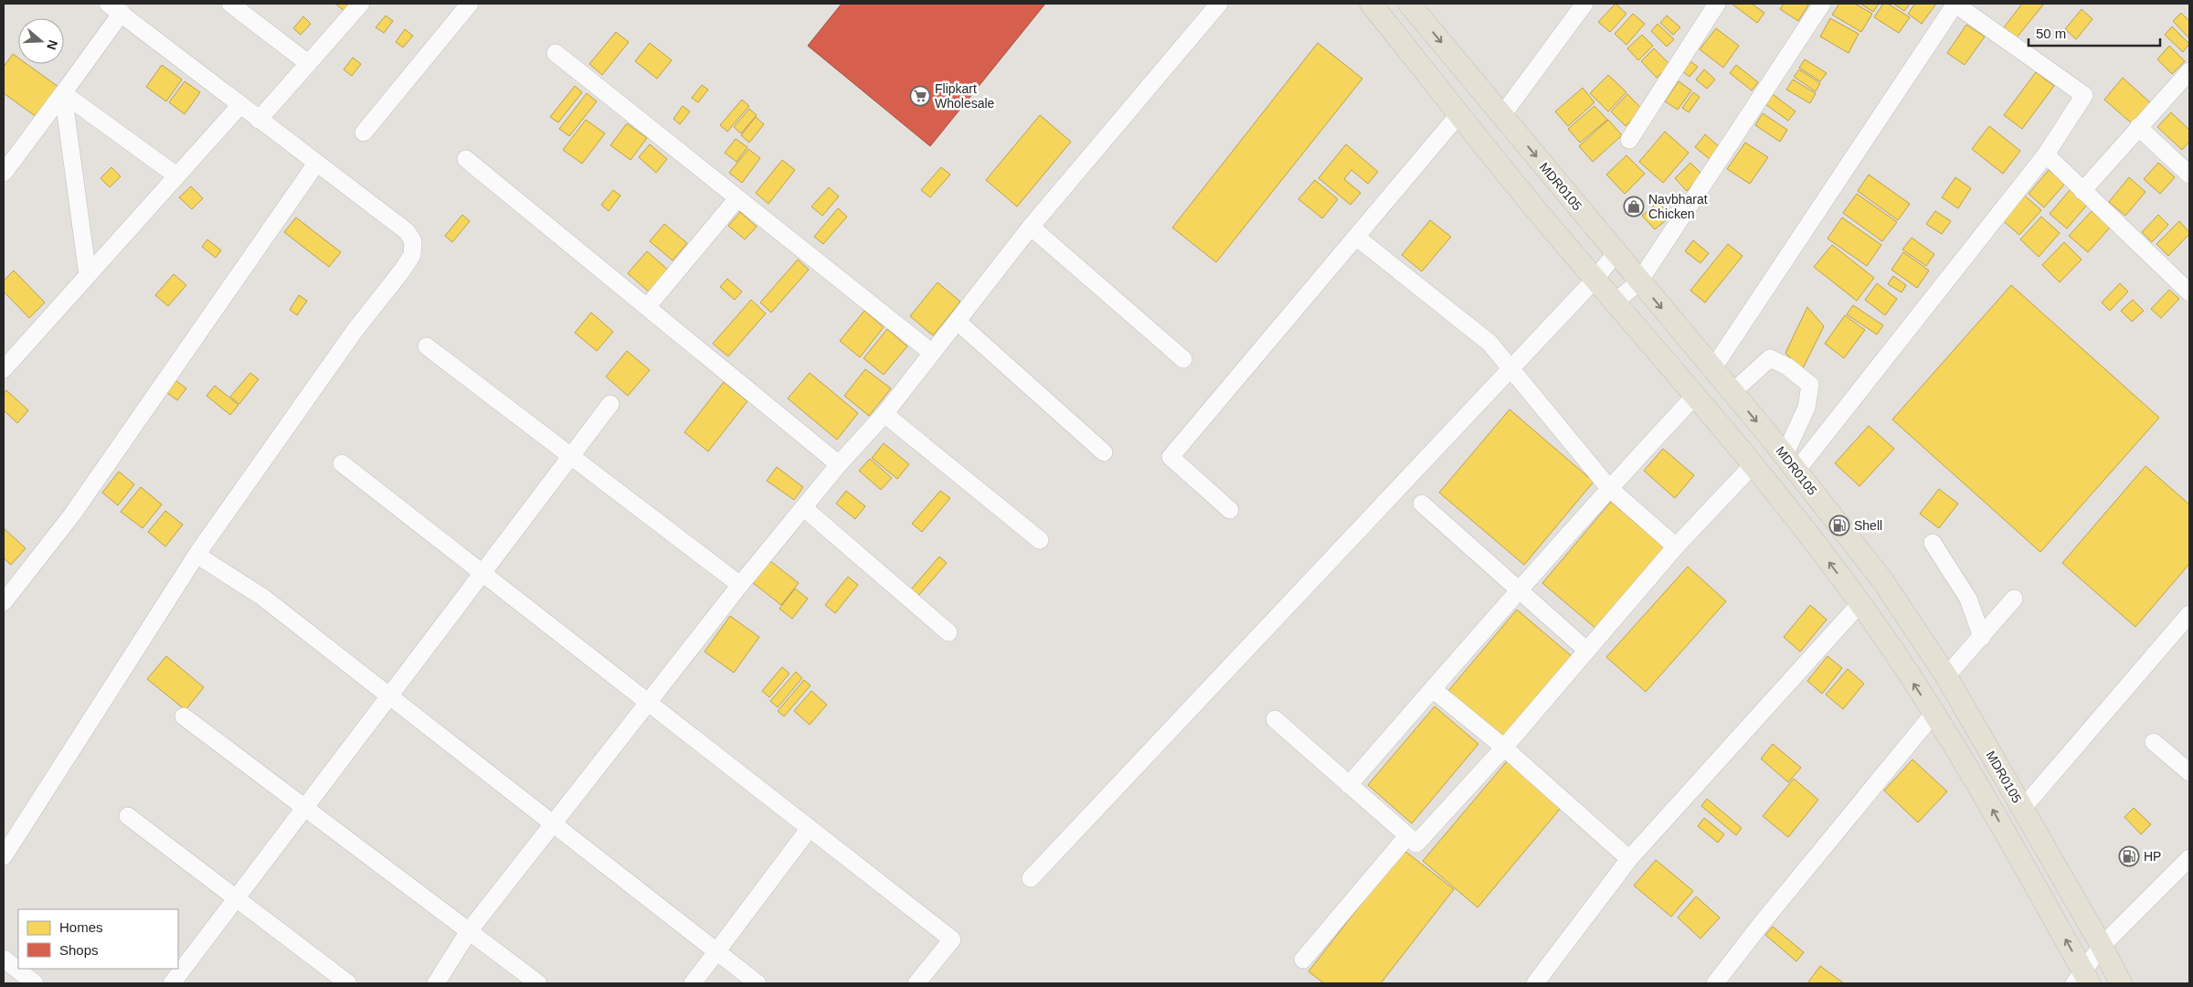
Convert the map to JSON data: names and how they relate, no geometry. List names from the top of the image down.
{
  "streets": {
    "main road": ["MDR0105"]
  },
  "places": {
    "supermarket": ["Flipkart Wholesale"],
    "shop": ["Navbharat Chicken"],
    "fuel station": ["Shell", "HP"]
  },
  "legend": ["Homes", "Shops"],
  "scale_bar": "50 m",
  "north": "right"
}
